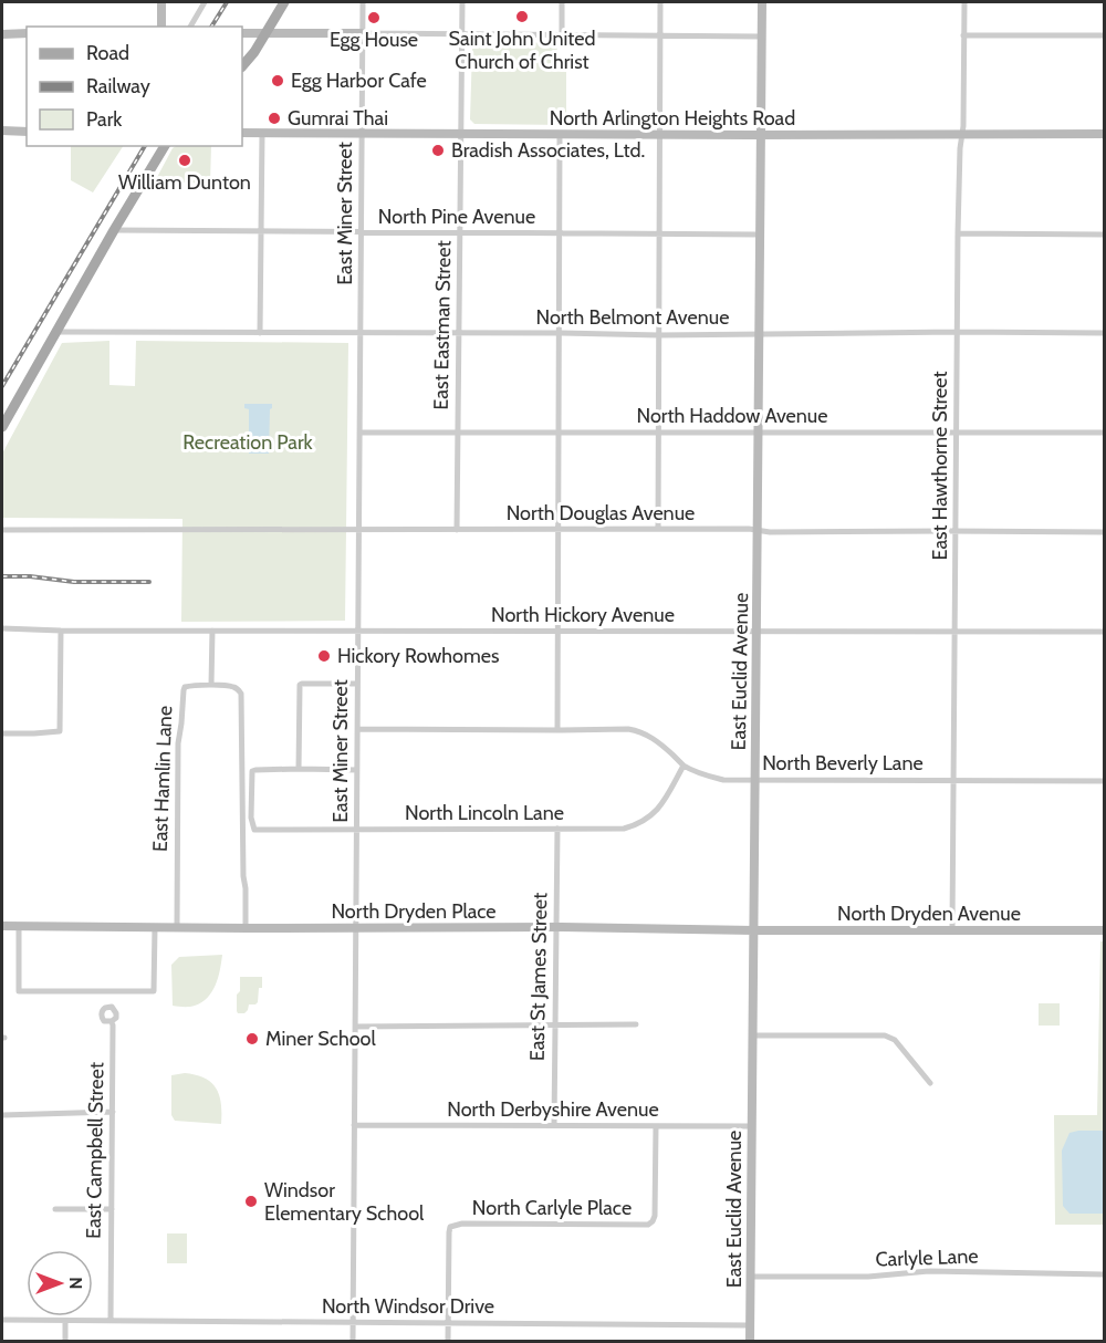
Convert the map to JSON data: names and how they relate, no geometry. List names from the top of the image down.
{
  "streets": {
    "street": [
      "North Arlington Heights Road",
      "East Miner Street",
      "North Pine Avenue",
      "North Belmont Avenue",
      "East Eastman Street",
      "North Haddow Avenue",
      "East Hawthorne Street",
      "North Douglas Avenue",
      "North Hickory Avenue",
      "East Euclid Avenue",
      "North Beverly Lane",
      "East Hamlin Lane",
      "North Lincoln Lane",
      "North Dryden Place",
      "North Dryden Avenue",
      "East St James Street",
      "North Derbyshire Avenue",
      "East Campbell Street",
      "North Carlyle Place",
      "Carlyle Lane",
      "North Windsor Drive"
    ]
  },
  "crossings": [
    ["North Arlington Heights Road", "East Miner Street"],
    ["North Arlington Heights Road", "East Eastman Street"],
    ["North Arlington Heights Road", "East Hawthorne Street"],
    ["North Arlington Heights Road", "East Euclid Avenue"],
    ["East Miner Street", "North Pine Avenue"],
    ["East Miner Street", "North Belmont Avenue"],
    ["East Miner Street", "North Haddow Avenue"],
    ["East Miner Street", "North Douglas Avenue"],
    ["East Miner Street", "North Hickory Avenue"],
    ["East Miner Street", "North Beverly Lane"],
    ["East Miner Street", "North Lincoln Lane"],
    ["East Miner Street", "North Dryden Place"],
    ["East Miner Street", "North Derbyshire Avenue"],
    ["East Miner Street", "North Windsor Drive"],
    ["North Pine Avenue", "East Eastman Street"],
    ["North Pine Avenue", "East Euclid Avenue"],
    ["North Belmont Avenue", "East Eastman Street"],
    ["North Belmont Avenue", "East Hawthorne Street"],
    ["North Belmont Avenue", "East Euclid Avenue"],
    ["East Eastman Street", "North Haddow Avenue"],
    ["East Eastman Street", "North Douglas Avenue"],
    ["North Haddow Avenue", "East Hawthorne Street"],
    ["North Haddow Avenue", "East Euclid Avenue"],
    ["East Hawthorne Street", "North Douglas Avenue"],
    ["East Hawthorne Street", "North Hickory Avenue"],
    ["East Hawthorne Street", "North Beverly Lane"],
    ["East Hawthorne Street", "North Dryden Avenue"],
    ["North Douglas Avenue", "East Euclid Avenue"],
    ["North Hickory Avenue", "East Euclid Avenue"],
    ["East Euclid Avenue", "North Beverly Lane"],
    ["East Euclid Avenue", "North Dryden Place"],
    ["East Euclid Avenue", "North Dryden Avenue"],
    ["East Euclid Avenue", "North Derbyshire Avenue"],
    ["East Euclid Avenue", "Carlyle Lane"],
    ["East Euclid Avenue", "North Windsor Drive"],
    ["North Beverly Lane", "North Lincoln Lane"],
    ["East Hamlin Lane", "North Dryden Place"],
    ["North Lincoln Lane", "East St James Street"],
    ["North Dryden Place", "North Dryden Avenue"],
    ["North Dryden Place", "East St James Street"],
    ["East St James Street", "North Derbyshire Avenue"],
    ["North Derbyshire Avenue", "North Carlyle Place"],
    ["East Campbell Street", "North Windsor Drive"],
    ["North Carlyle Place", "North Windsor Drive"]
  ],
  "parks": ["Recreation Park"],
  "places": [
    "Saint John United Church of Christ",
    "Egg House",
    "Egg Harbor Cafe",
    "Gumrai Thai",
    "Bradish Associates, Ltd.",
    "William Dunton",
    "Hickory Rowhomes",
    "Miner School",
    "Windsor Elementary School"
  ],
  "legend": ["Road", "Railway", "Park"],
  "north": "right"
}
